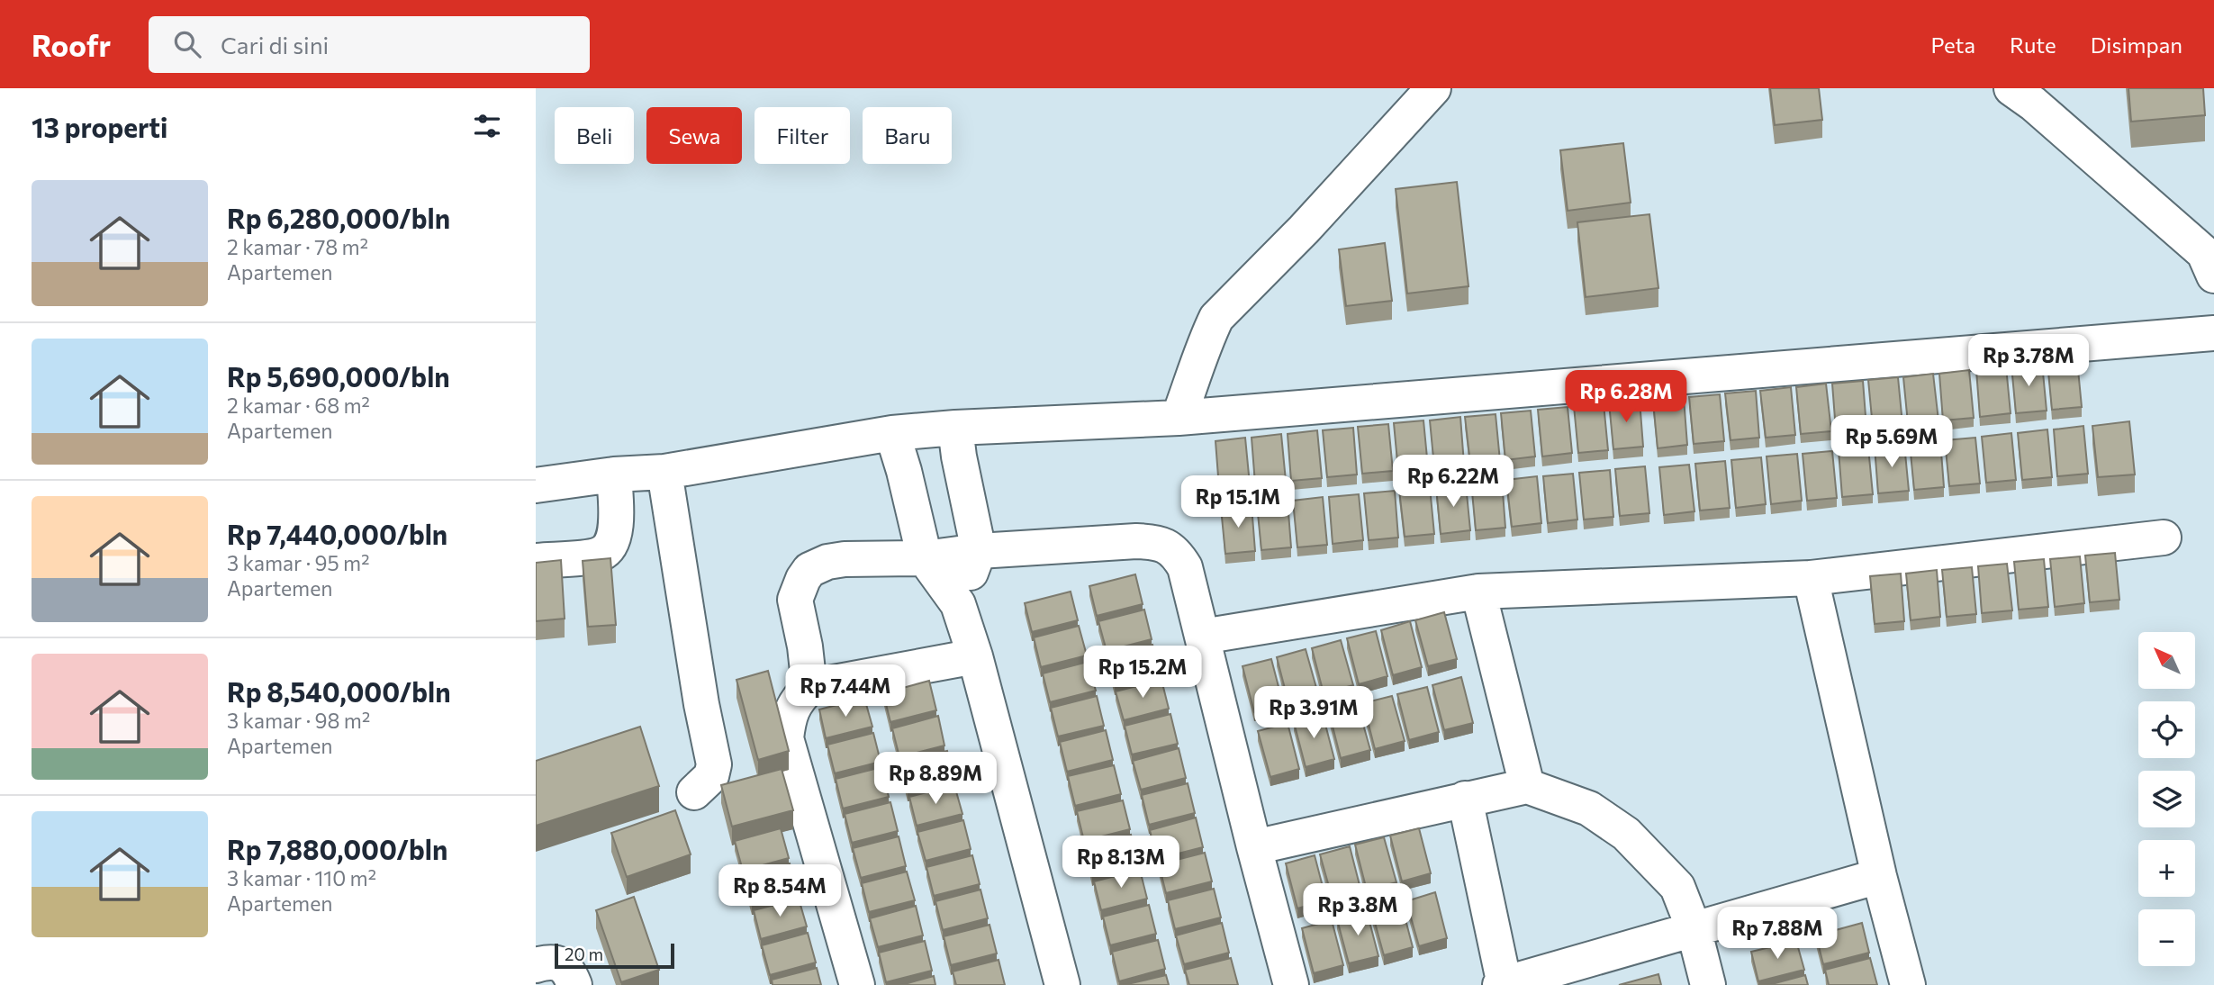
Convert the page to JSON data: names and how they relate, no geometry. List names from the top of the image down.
{
  "scale_bar": "20 m",
  "north": "top left",
  "page": {
    "header": "Roofr",
    "search": "Cari di sini",
    "nav": ["Peta", "Rute", "Disimpan"],
    "heading": "13 properti",
    "chip": [
      "Beli",
      "Sewa",
      "Filter",
      "Baru"
    ],
    "list": [
      {
        "name": "Rp 6,280,000/bln",
        "note": "2 kamar · 78 m² · Apartemen"
      },
      {
        "name": "Rp 5,690,000/bln",
        "note": "2 kamar · 68 m² · Apartemen"
      },
      {
        "name": "Rp 7,440,000/bln",
        "note": "3 kamar · 95 m² · Apartemen"
      },
      {
        "name": "Rp 8,540,000/bln",
        "note": "3 kamar · 98 m² · Apartemen"
      },
      {
        "name": "Rp 7,880,000/bln",
        "note": "3 kamar · 110 m² · Apartemen"
      }
    ],
    "price": [
      "Rp 3.78M",
      "Rp 6.28M",
      "Rp 5.69M",
      "Rp 6.22M",
      "Rp 15.1M",
      "Rp 15.2M",
      "Rp 7.44M",
      "Rp 3.91M",
      "Rp 8.89M",
      "Rp 8.13M",
      "Rp 8.54M",
      "Rp 3.8M",
      "Rp 7.88M"
    ],
    "map_buttons": ["+", "−"],
    "scale": "20 m"
  }
}
